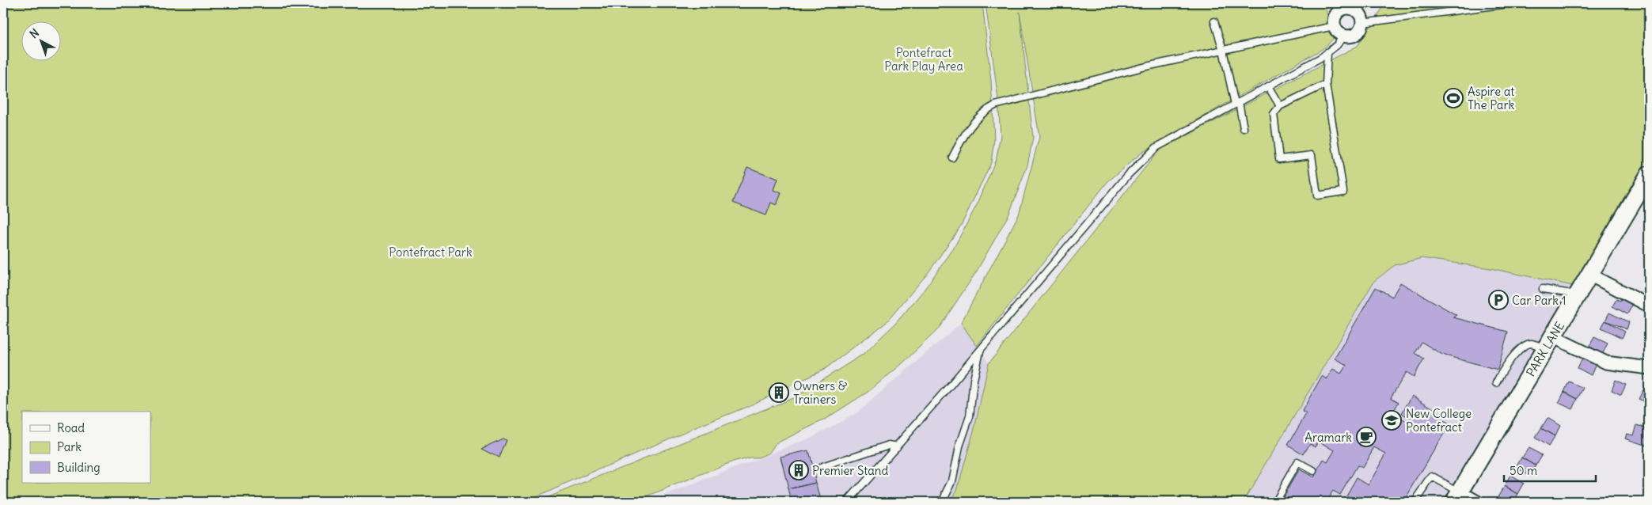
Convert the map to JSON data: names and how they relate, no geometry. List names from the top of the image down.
{
  "streets": {
    "main road": ["PARK LANE"]
  },
  "parks": ["Pontefract Park Play Area", "Pontefract Park"],
  "places": {
    "sports": ["Aspire at The Park"],
    "parking": ["Car Park 1"],
    "building": ["Owners & Trainers", "Premier Stand"],
    "school or university": ["New College Pontefract"],
    "cafe": ["Aramark"]
  },
  "legend": ["Road", "Park", "Building"],
  "scale_bar": "50 m",
  "north": "top left"
}
